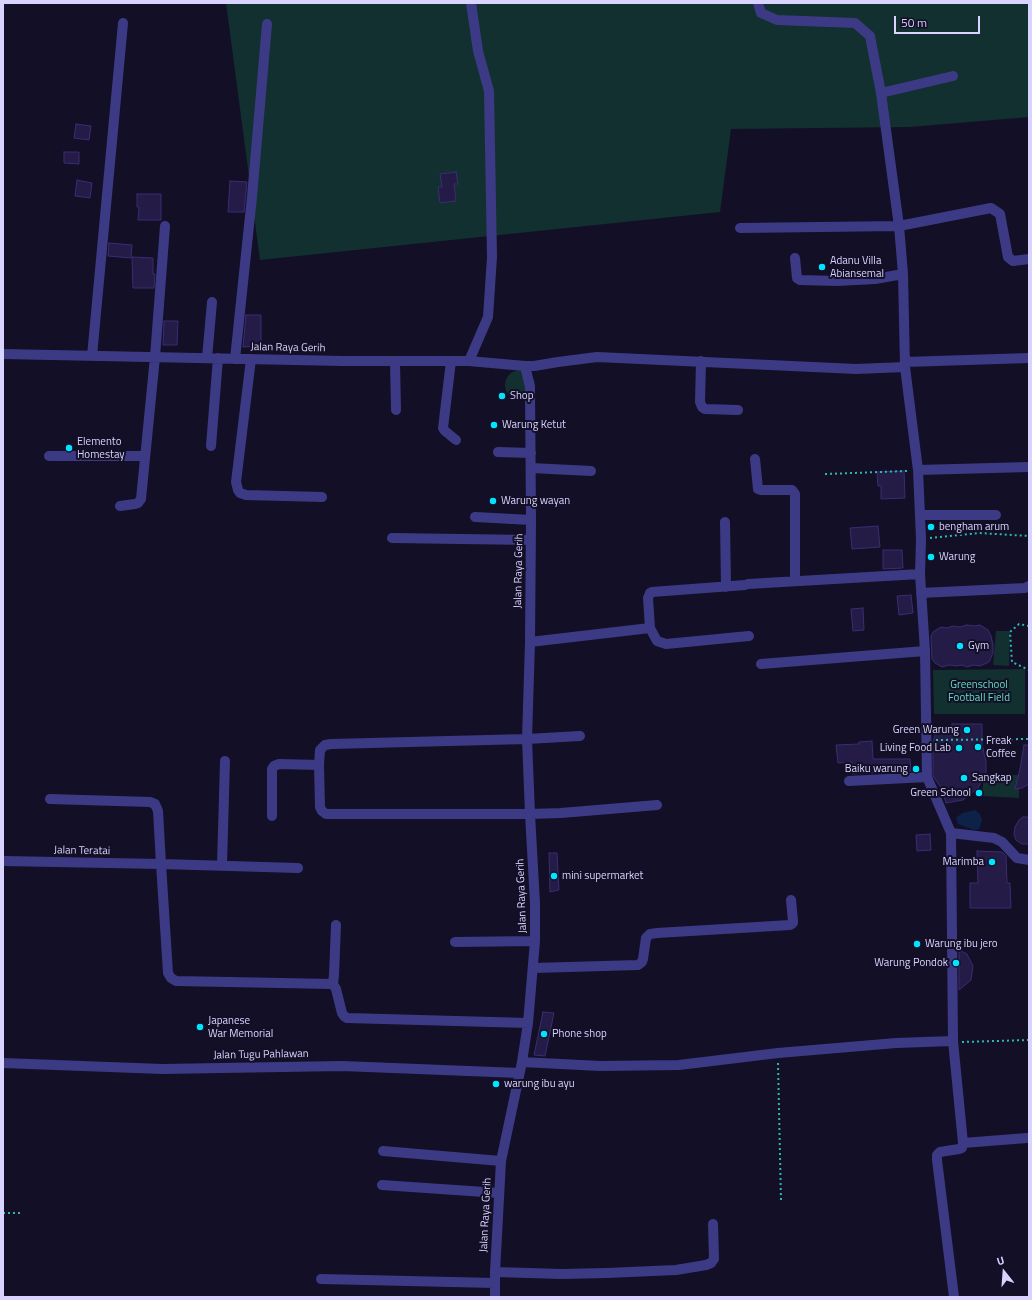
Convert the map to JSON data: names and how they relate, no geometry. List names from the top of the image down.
{
  "streets": {
    "street": ["Jalan Raya Gerih", "Jalan Teratai", "Jalan Tugu Pahlawan"]
  },
  "crossings": [
    ["Jalan Raya Gerih", "Jalan Tugu Pahlawan"]
  ],
  "parks": ["Greenschool Football Field"],
  "places": [
    "Adanu Villa Abiansemal",
    "Shop",
    "Warung Ketut",
    "Elemento Homestay",
    "Warung wayan",
    "bengham arum",
    "Warung",
    "Gym",
    "Green Warung",
    "Freak Coffee",
    "Living Food Lab",
    "Baiku warung",
    "Sangkap",
    "Green School",
    "Marimba",
    "mini supermarket",
    "Warung ibu jero",
    "Warung Pondok",
    "Japanese War Memorial",
    "Phone shop",
    "warung ibu ayu"
  ],
  "scale_bar": "50 m",
  "north": "top"
}
